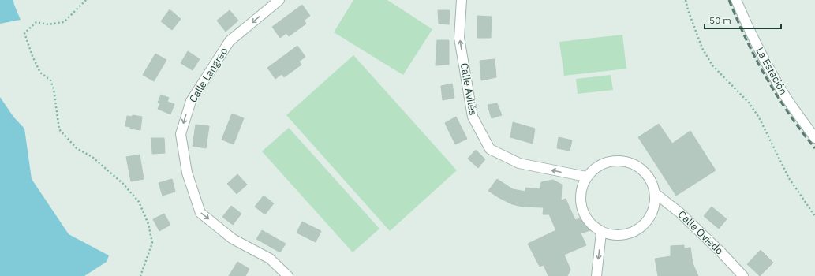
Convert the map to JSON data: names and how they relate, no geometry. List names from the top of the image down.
{
  "streets": {
    "street": [
      "La Estación",
      "Calle Langreo",
      "Calle Avilés",
      "Calle Oviedo"
    ]
  },
  "crossings": [
    ["Calle Avilés", "Calle Oviedo"]
  ],
  "one_way": ["Calle Avilés"],
  "scale_bar": "50 m"
}
